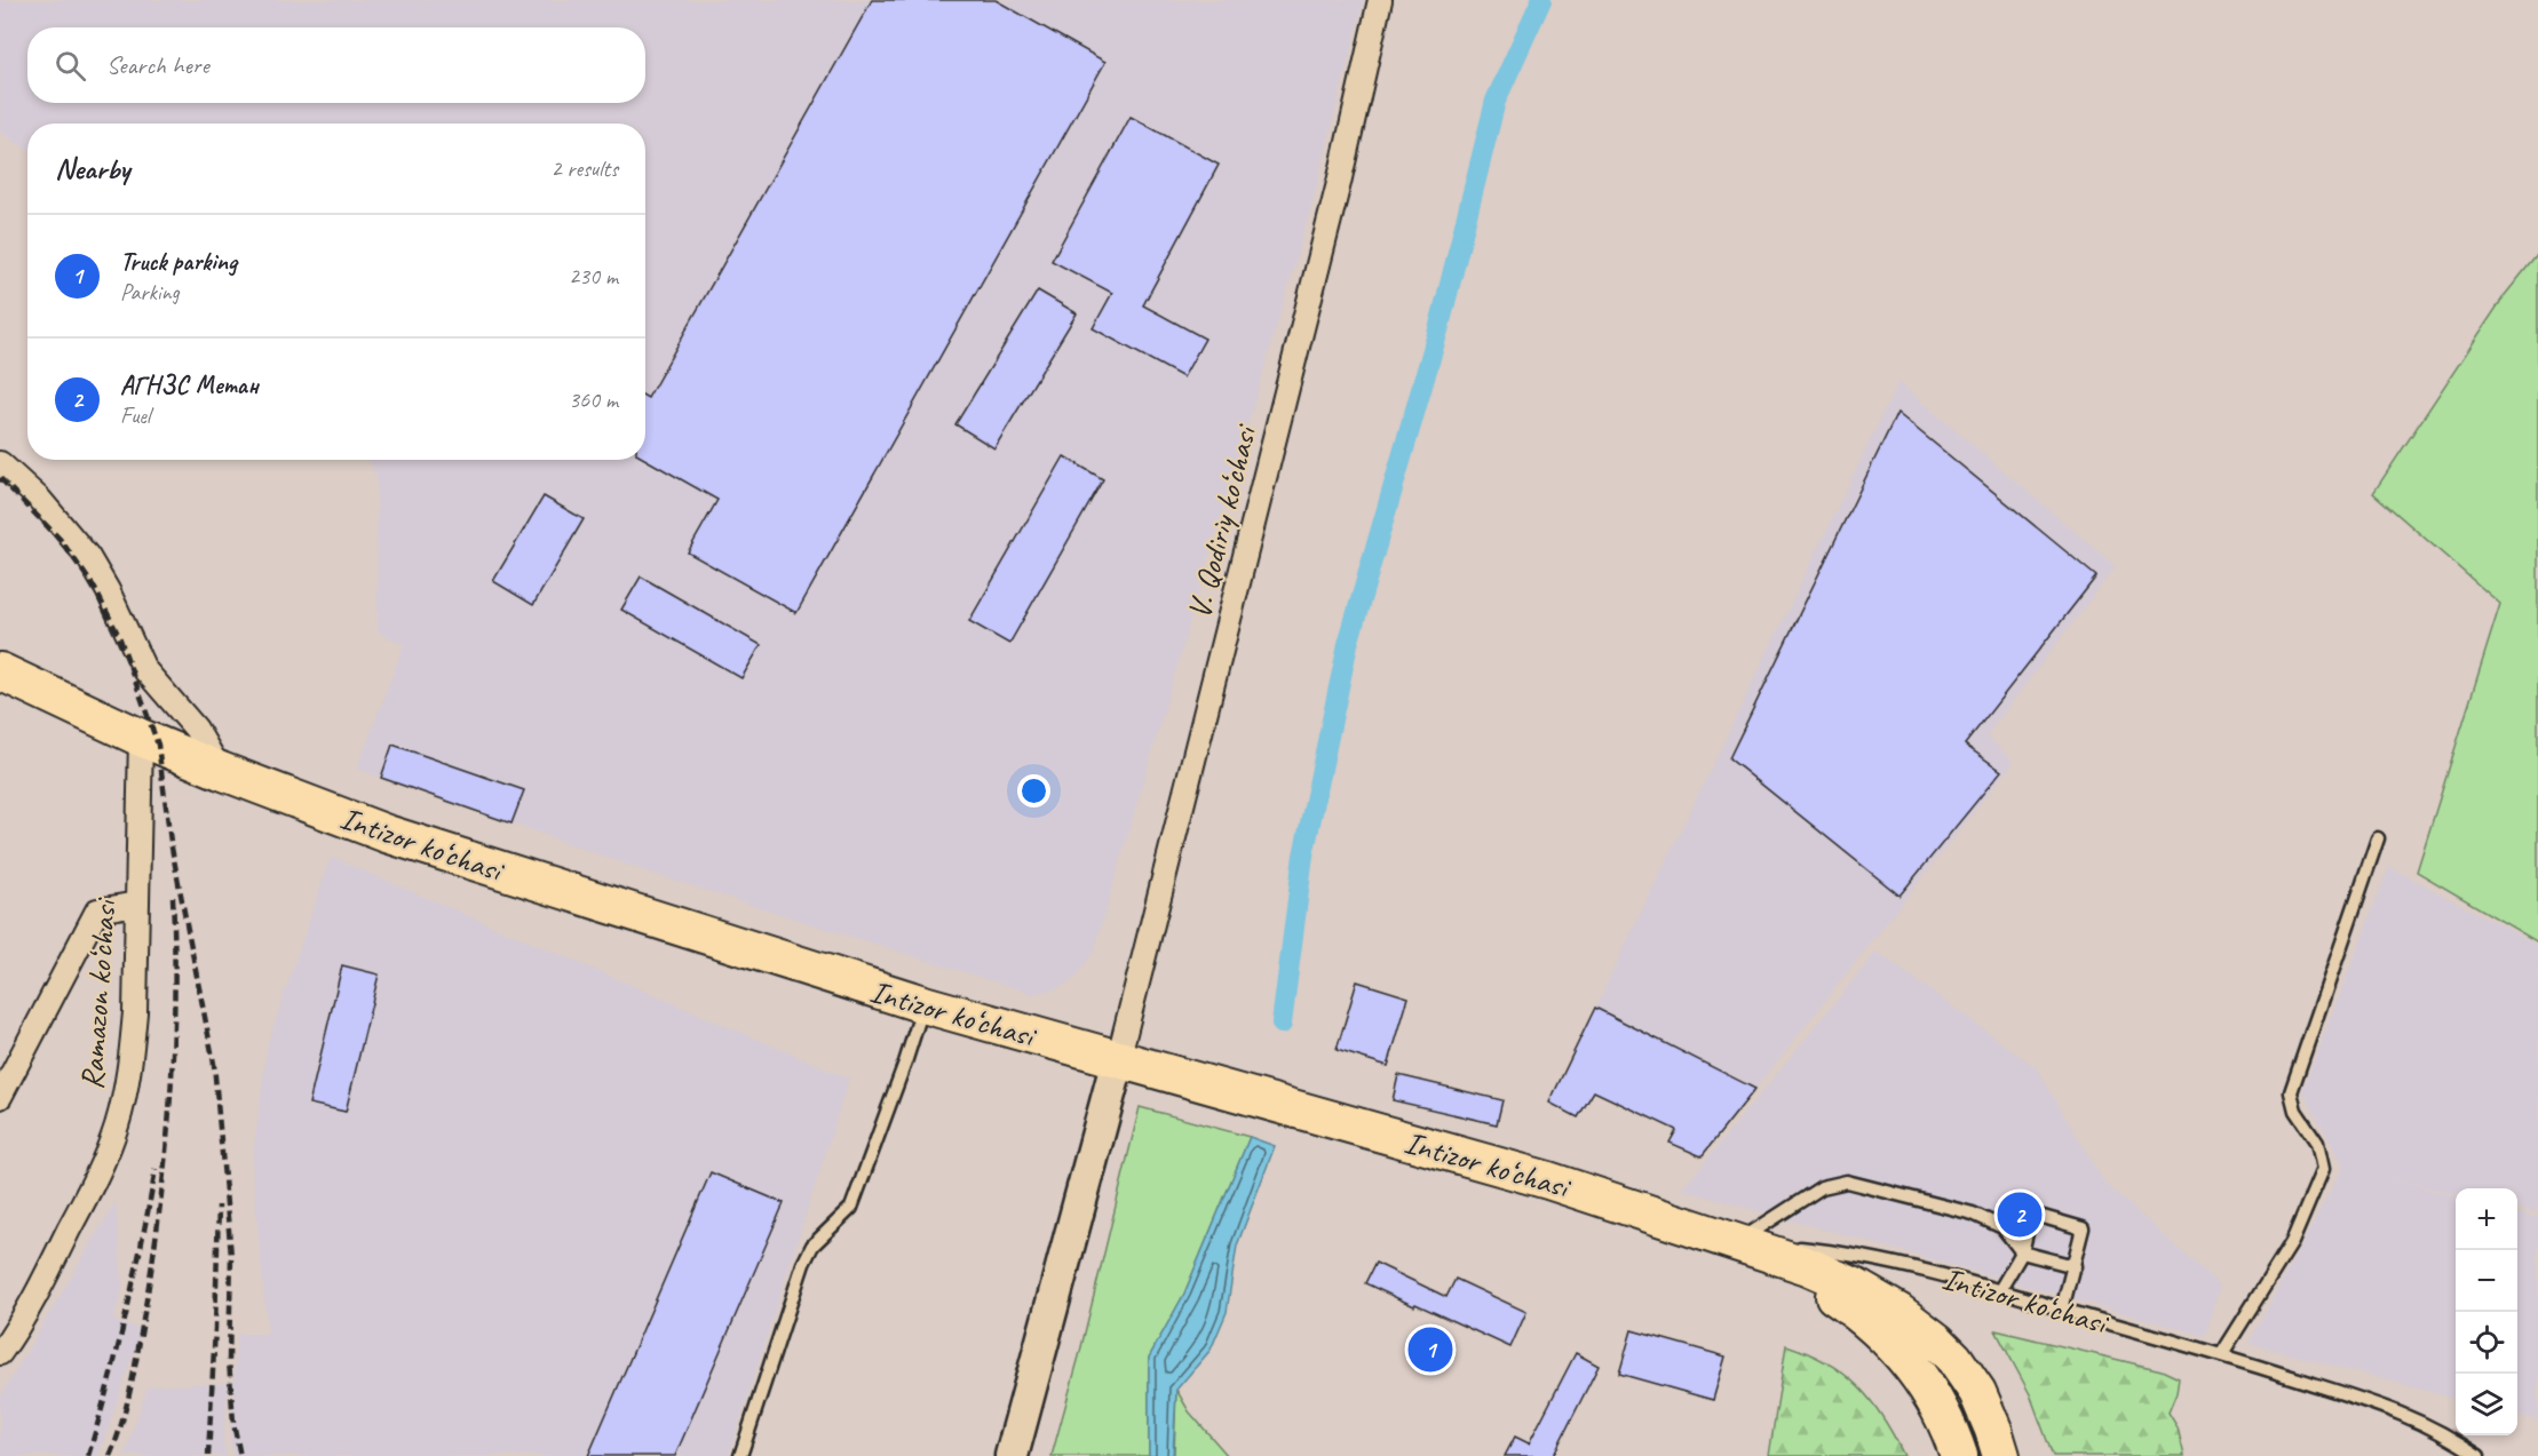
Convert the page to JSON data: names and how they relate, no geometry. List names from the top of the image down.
{
  "streets": {
    "main road": ["Intizor ko‘chasi"],
    "street": ["V. Qodiriy ko‘chasi", "Ramazon ko‘chasi"]
  },
  "crossings": [
    ["V. Qodiriy ko‘chasi", "Intizor ko‘chasi"],
    ["Intizor ko‘chasi", "Ramazon ko‘chasi"]
  ],
  "page": {
    "search": "Search here",
    "heading": ["Nearby", "2 results"],
    "list": [
      {
        "mark": "1",
        "name": "Truck parking",
        "note": "Parking",
        "value": "230 m"
      },
      {
        "mark": "2",
        "name": "АГНЗС Метан",
        "note": "Fuel",
        "value": "360 m"
      }
    ],
    "map_buttons": ["+", "−"],
    "pins": ["2", "1"]
  }
}
